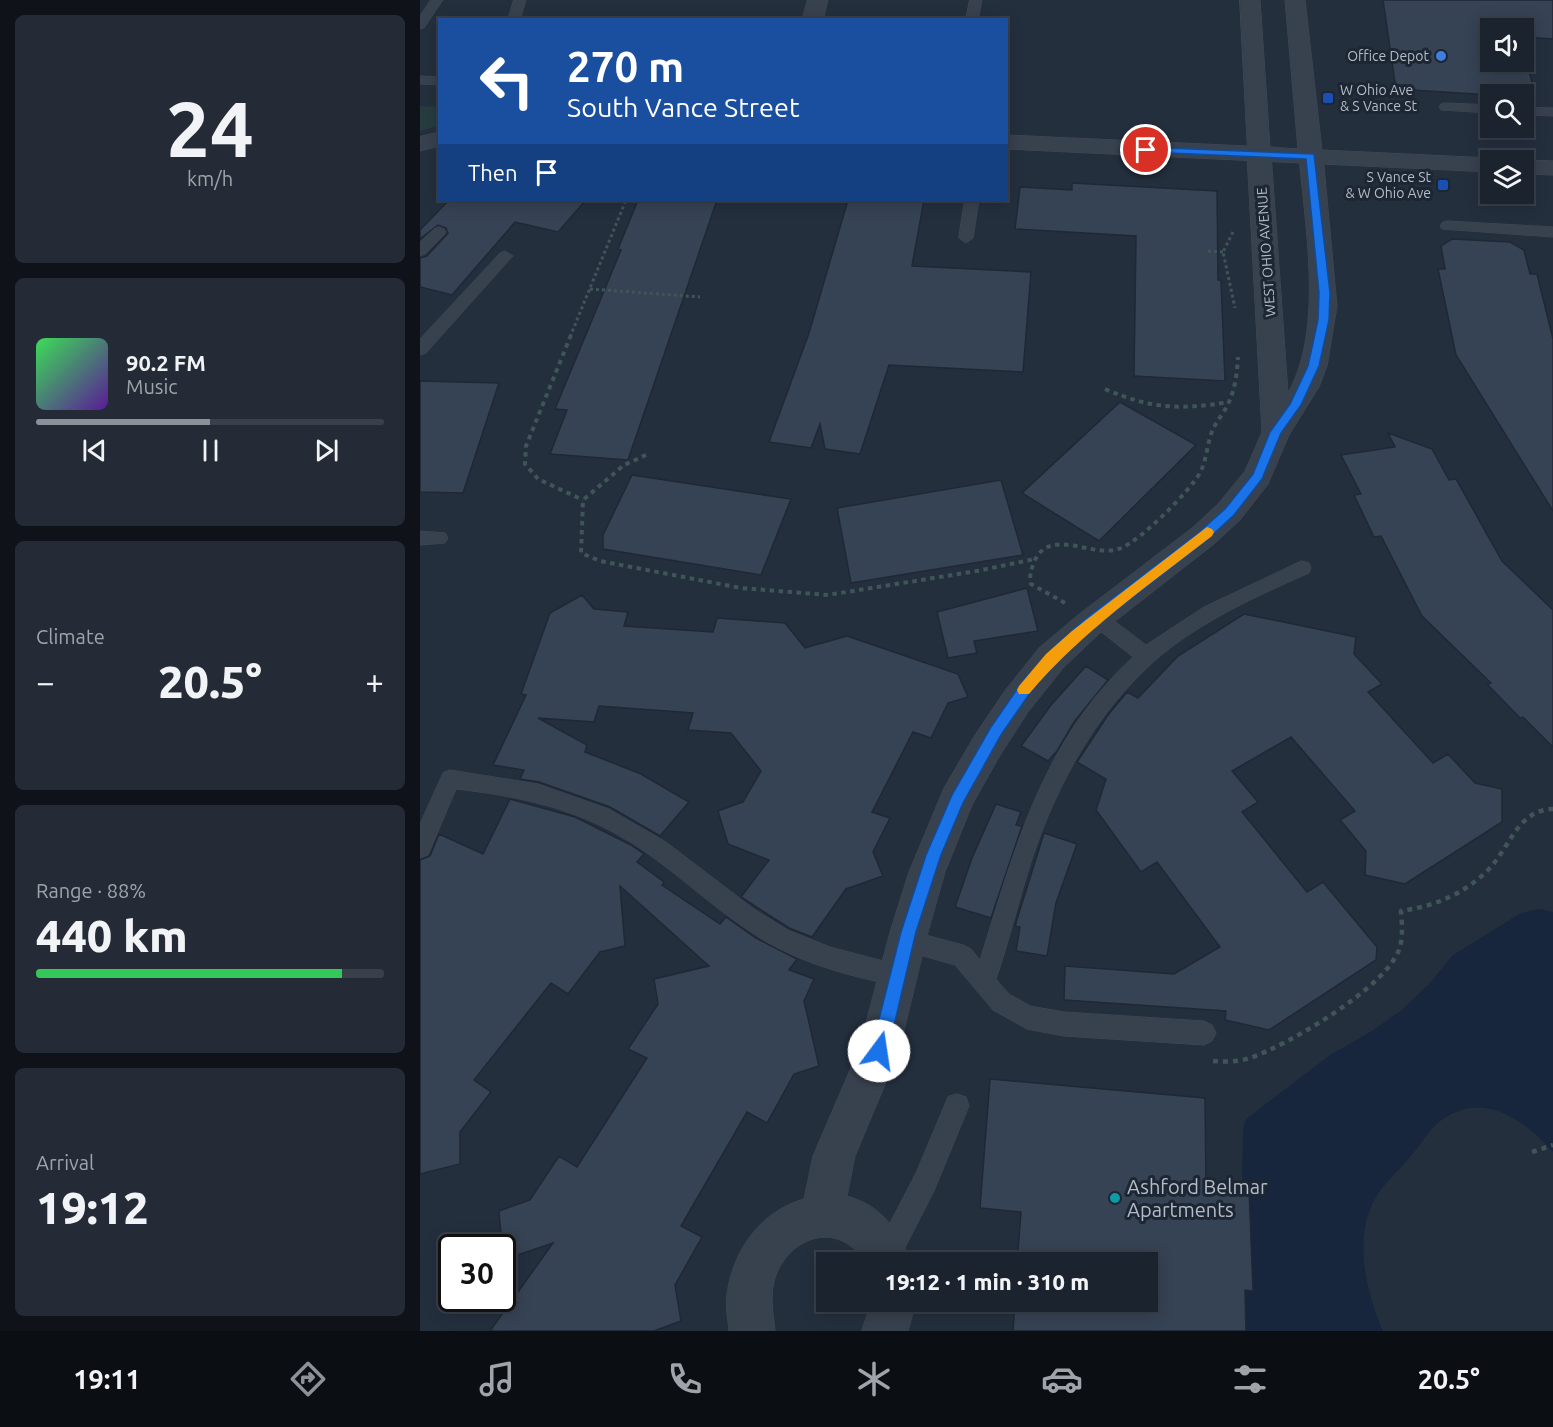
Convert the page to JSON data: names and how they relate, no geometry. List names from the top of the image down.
{
  "streets": {
    "street": ["WEST OHIO AVENUE"]
  },
  "places": {
    "other": ["Office Depot", "Ashford Belmar Apartments"],
    "transit": ["W Ohio Ave & S Vance St", "S Vance St & W Ohio Ave"]
  },
  "page": {
    "tile": [
      ["24", "km/h"],
      "Climate",
      ["Range · 88%", "440 km"],
      ["Arrival", "19:12"]
    ],
    "turn": ["270 m", "South Vance Street"],
    "then": "Then",
    "song": ["90.2 FM", "Music"],
    "heat": ["−", "20.5°", "+"],
    "limit": "30",
    "trip": "19:12 · 1 min · 310 m",
    "tabs": ["19:11", "20.5°"]
  }
}
